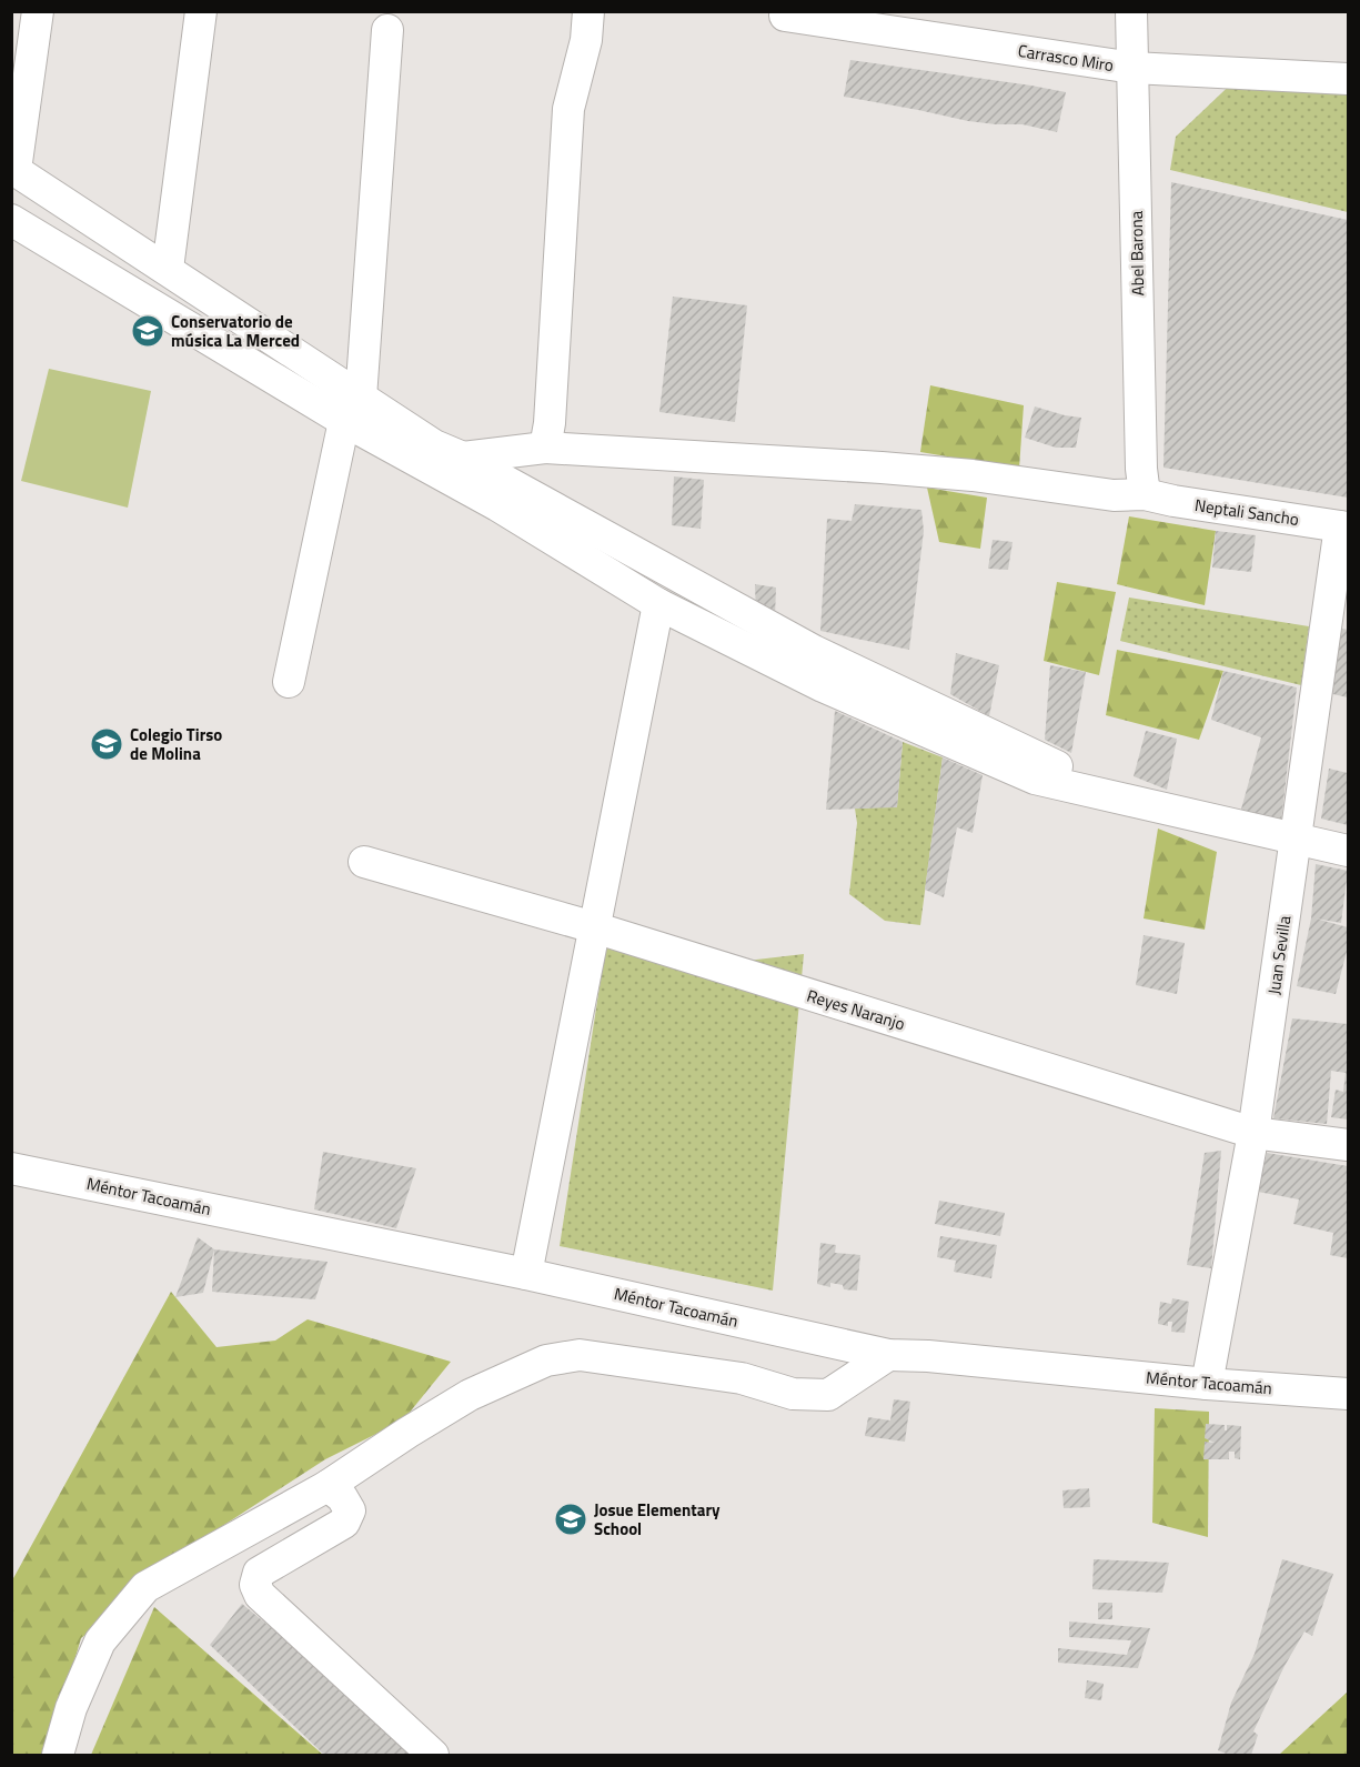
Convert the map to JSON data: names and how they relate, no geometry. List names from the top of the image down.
{
  "streets": {
    "street": [
      "Carrasco Miro",
      "Abel Barona",
      "Neptali Sancho",
      "Juan Sevilla",
      "Reyes Naranjo",
      "Méntor Tacoamán"
    ]
  },
  "crossings": [
    ["Carrasco Miro", "Abel Barona"],
    ["Abel Barona", "Neptali Sancho"],
    ["Neptali Sancho", "Juan Sevilla"],
    ["Juan Sevilla", "Reyes Naranjo"],
    ["Juan Sevilla", "Méntor Tacoamán"]
  ],
  "places": {
    "school or university": ["Conservatorio de música La Merced", "Colegio Tirso de Molina", "Josue Elementary School"]
  }
}
